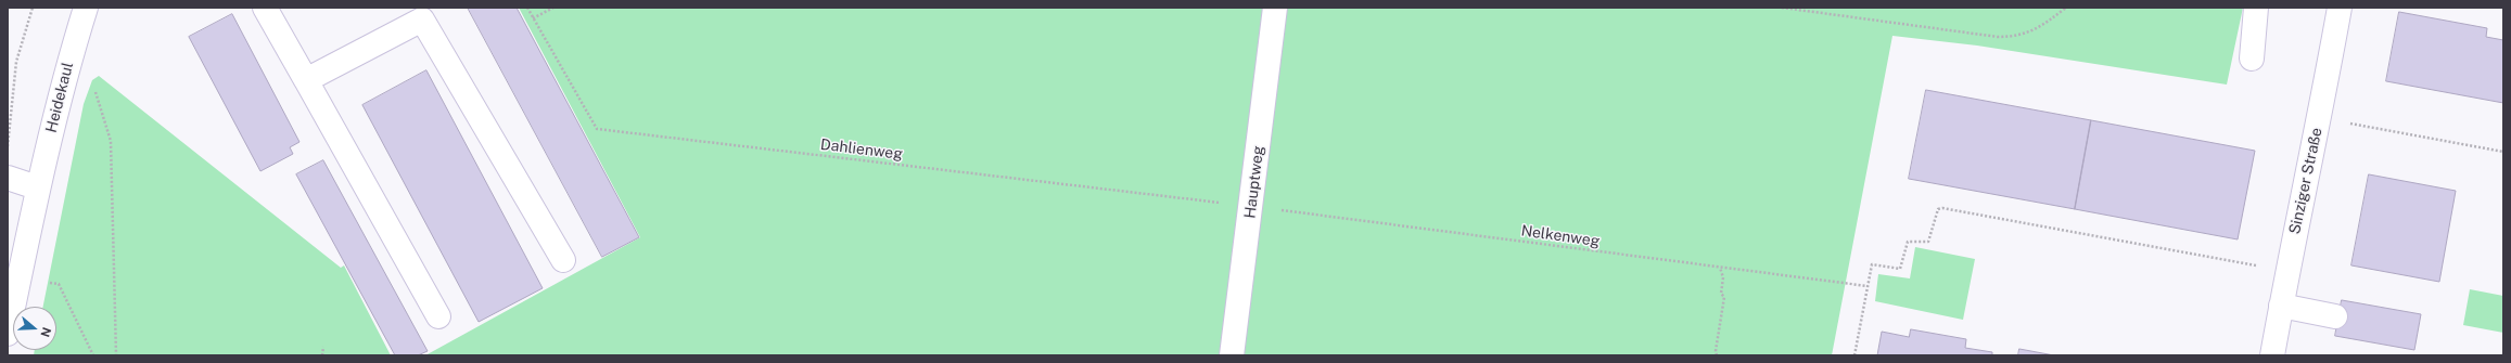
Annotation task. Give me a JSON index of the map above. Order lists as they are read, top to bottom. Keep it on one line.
{"streets":{"street":["Heidekaul","Sinziger Straße","Hauptweg"],"path":["Dahlienweg","Nelkenweg"]},"crossings":[["Dahlienweg","Hauptweg"],["Dahlienweg","Nelkenweg"],["Hauptweg","Nelkenweg"]],"north":"right"}
